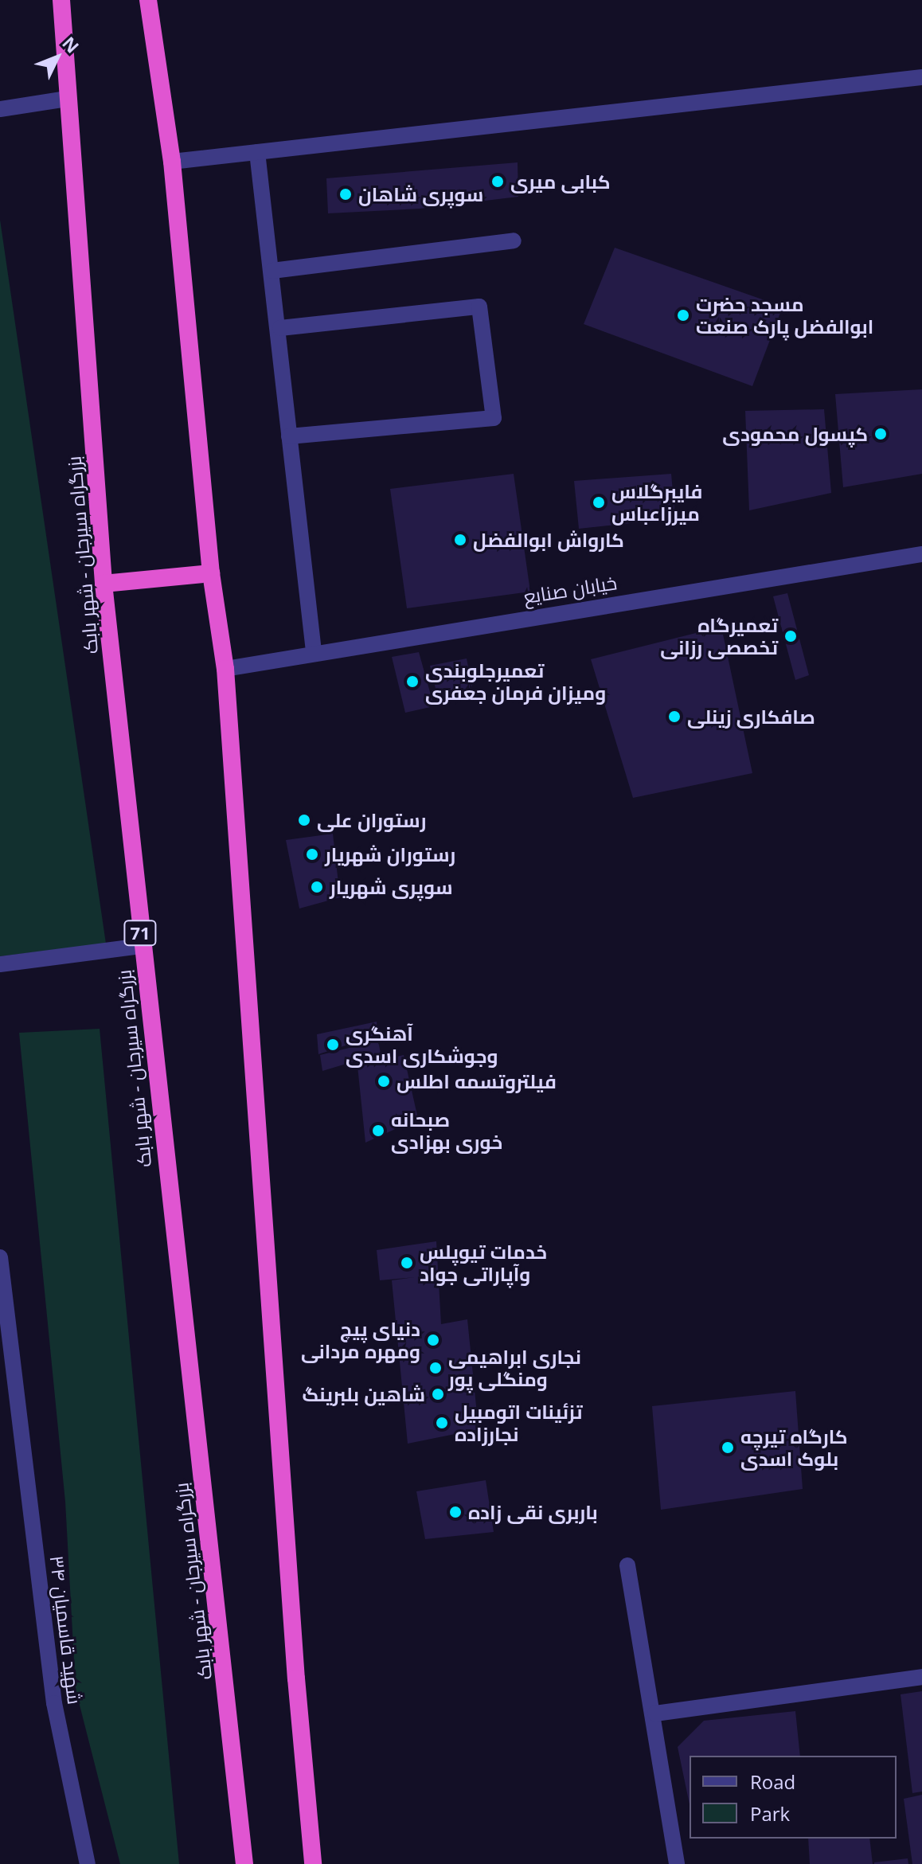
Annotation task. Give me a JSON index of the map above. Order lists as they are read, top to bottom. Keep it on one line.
{"streets":{"highway":["بزرگراه سیرجان - شهر بابک","71"],"street":["خیابان صنایع","شهید قاسمیان ۳۴"]},"places":["کبابی میری","سوپری شاهان","مسجد حضرت ابوالفضل پارک صنعت","کپسول محمودی","فایبرگلاس میرزاعباس","کارواش ابوالفضل","تعمیرگاه تخصصی رزانی","تعمیرجلوبندی ومیزان فرمان جعفری","صافکاری زینلی","رستوران علی","رستوران شهریار","سوپری شهریار","آهنگری وجوشکاری اسدی","فیلتروتسمه اطلس","صبحانه خوری بهزادی","خدمات تیوپلس وآپاراتی جواد","دنیای پیچ ومهره مردانی","نجاری ابراهیمی ومنگلی پور","شاهین بلبرینگ","تزئینات اتومبیل نجارزاده","کارگاه تیرچه بلوک اسدی","باربری نقی زاده"],"legend":["Road","Park"],"north":"top right"}
